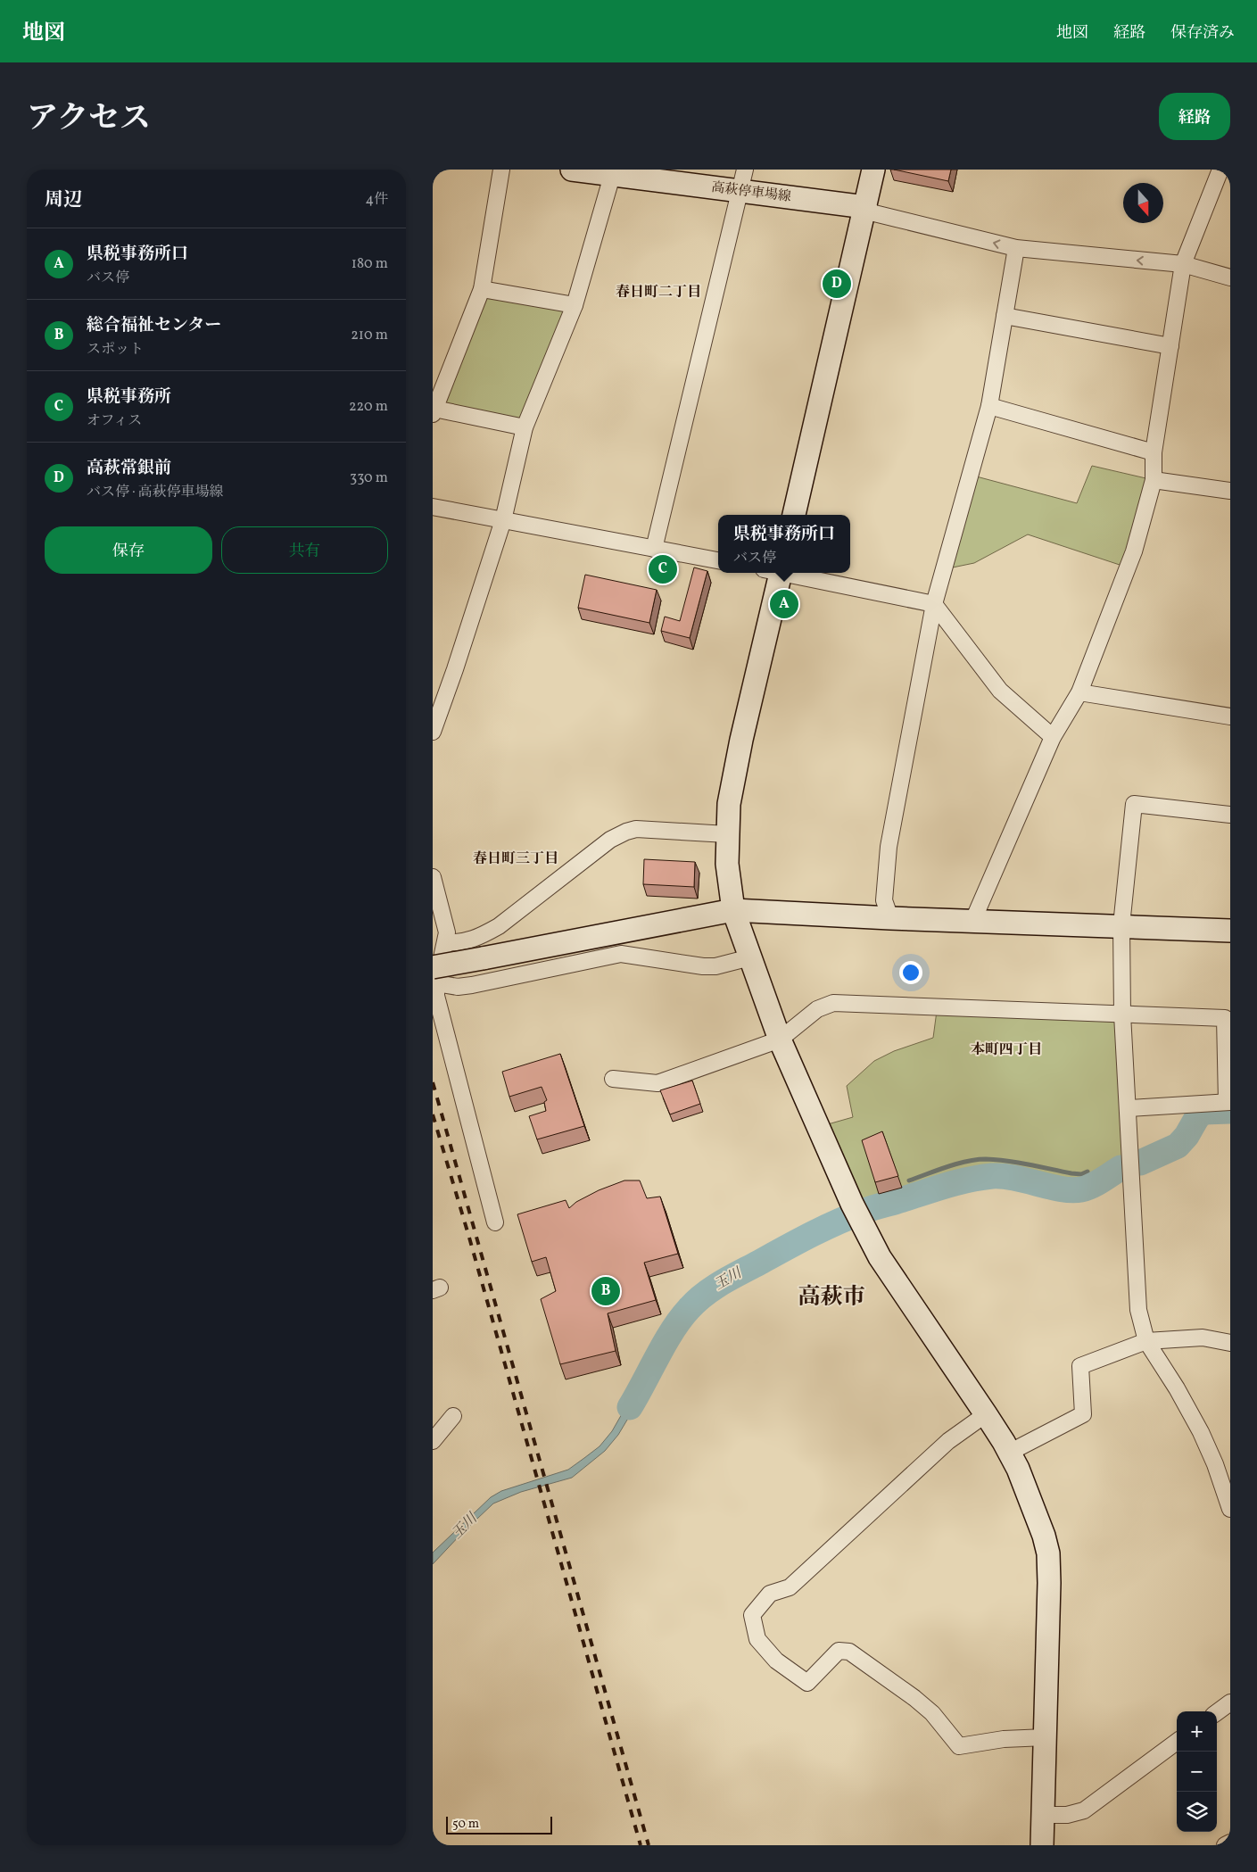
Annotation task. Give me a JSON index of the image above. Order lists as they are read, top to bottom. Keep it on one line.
{"streets":{"street":["高萩停車場線"]},"districts":["春日町二丁目","春日町三丁目","本町四丁目","高萩市"],"water":["玉川"],"scale_bar":"50 m","north":"bottom","page":{"header":"地図","nav":["地図","経路","保存済み"],"title":"アクセス","buttons":["経路",["保存","共有"]],"heading":["周辺","4件"],"list":[{"mark":"A","name":"県税事務所口","note":"バス停","value":"180 m"},{"mark":"B","name":"総合福祉センター","note":"スポット","value":"210 m"},{"mark":"C","name":"県税事務所","note":"オフィス","value":"220 m"},{"mark":"D","name":"高萩常銀前","note":"バス停 · 高萩停車場線","value":"330 m"}],"pins":["D","C","A","B"],"popup":["県税事務所口","バス停"],"map_buttons":["+","−"],"scale":"50 m"}}
